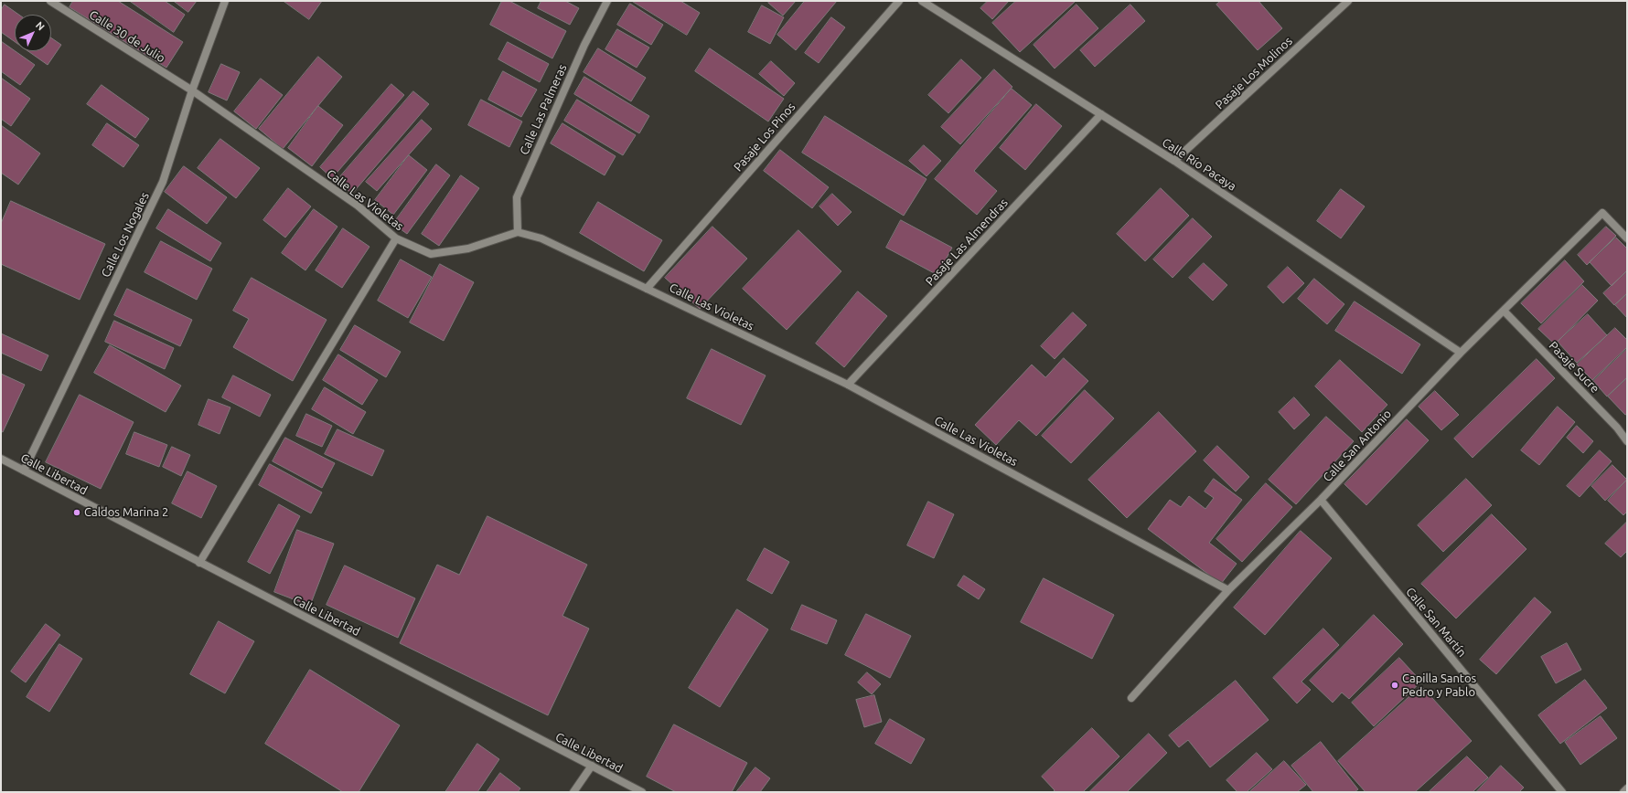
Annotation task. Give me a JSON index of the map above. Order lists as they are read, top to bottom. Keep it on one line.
{"streets":{"street":["Calle 30 de Julio","Pasaje Los Molinos","Calle Las Palmeras","Pasaje Los Pinos","Calle Río Pacaya","Calle Las Violetas","Calle Los Nogales","Pasaje Las Almendras","Pasaje Sucre","Calle San Antonio","Calle Libertad","Calle San Martín"]},"crossings":[["Calle 30 de Julio","Calle Las Violetas"],["Calle 30 de Julio","Calle Los Nogales"],["Pasaje Los Molinos","Calle Río Pacaya"],["Calle Las Palmeras","Calle Las Violetas"],["Pasaje Los Pinos","Calle Las Violetas"],["Calle Río Pacaya","Pasaje Las Almendras"],["Calle Río Pacaya","Calle San Antonio"],["Calle Las Violetas","Calle Los Nogales"],["Calle Las Violetas","Pasaje Las Almendras"],["Calle Las Violetas","Calle San Antonio"],["Calle Los Nogales","Calle Libertad"],["Pasaje Sucre","Calle San Antonio"],["Calle San Antonio","Calle San Martín"]],"places":["Caldos Marina 2","Capilla Santos Pedro y Pablo"],"north":"top right"}
